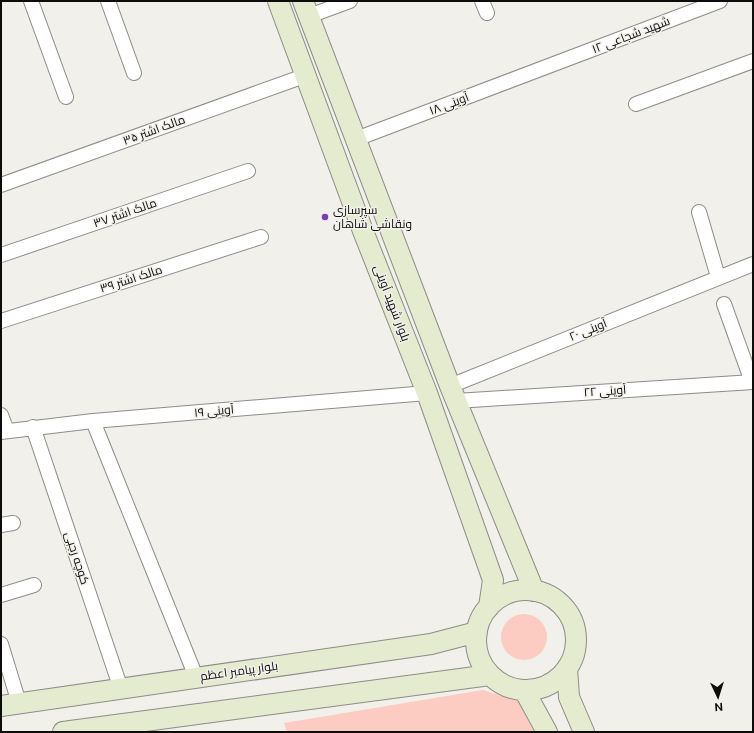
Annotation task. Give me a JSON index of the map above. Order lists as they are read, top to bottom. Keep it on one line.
{"streets":{"main road":["بلوار شهید آوینی","بلوار پیامبر اعظم"],"street":["شهید شجاعی ۱۲","۱۸ آوینی","مالک اشتر ۳۵","مالک اشتر ۳۷","مالک اشتر ۳۹","آوینی ۲۰","آوینی ۲۲","آوینی ۱۹","کوچه رجبی"]},"crossings":[["شهید شجاعی ۱۲","۱۸ آوینی"],["۱۸ آوینی","بلوار شهید آوینی"],["مالک اشتر ۳۵","بلوار شهید آوینی"],["بلوار شهید آوینی","آوینی ۲۰"],["بلوار شهید آوینی","آوینی ۲۲"],["بلوار شهید آوینی","آوینی ۱۹"],["بلوار شهید آوینی","بلوار پیامبر اعظم"],["آوینی ۲۰","آوینی ۲۲"],["آوینی ۱۹","کوچه رجبی"],["کوچه رجبی","بلوار پیامبر اعظم"]],"places":["سپرسازی و‌نقاشی شاهان"],"north":"bottom"}
